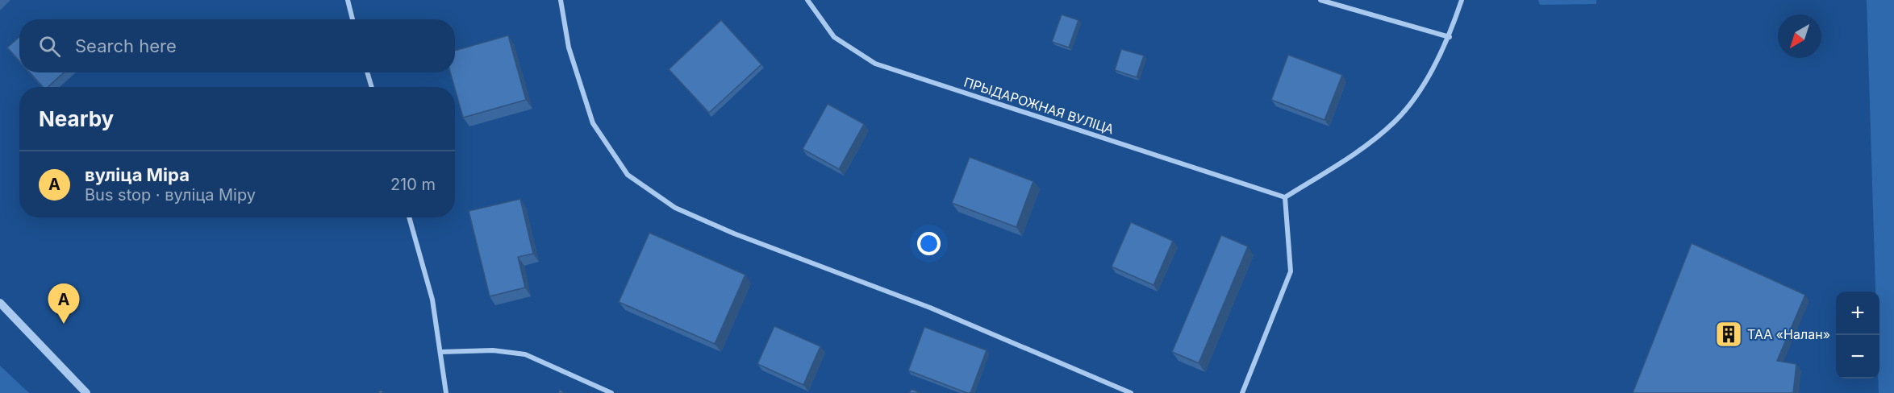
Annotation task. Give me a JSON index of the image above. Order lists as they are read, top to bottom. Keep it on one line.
{"streets":{"street":["ПРЫДАРОЖНАЯ ВУЛІЦА"]},"places":{"building":["ТАА «Налан»"]},"north":"bottom left","page":{"search":"Search here","heading":"Nearby","list":[{"mark":"A","name":"вуліца Міра","note":"Bus stop · вуліца Міру","value":"210 m"}],"pins":"A","map_buttons":["+","−"]}}
